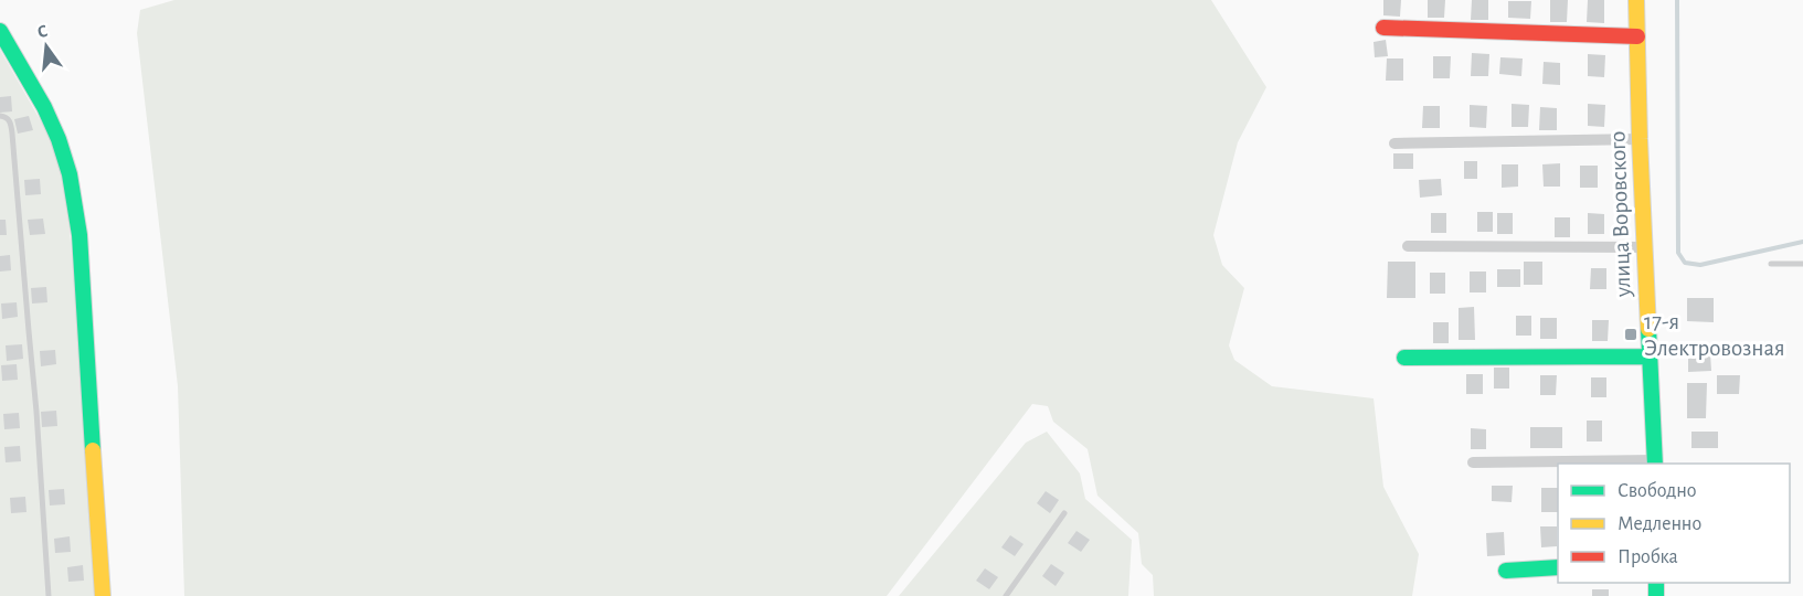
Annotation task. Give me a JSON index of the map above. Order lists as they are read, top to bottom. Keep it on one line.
{"streets":{"street":["улица Воровского"]},"places":{"transit":["17-я Электровозная"]},"legend":["Свободно","Медленно","Пробка"],"north":"top"}
